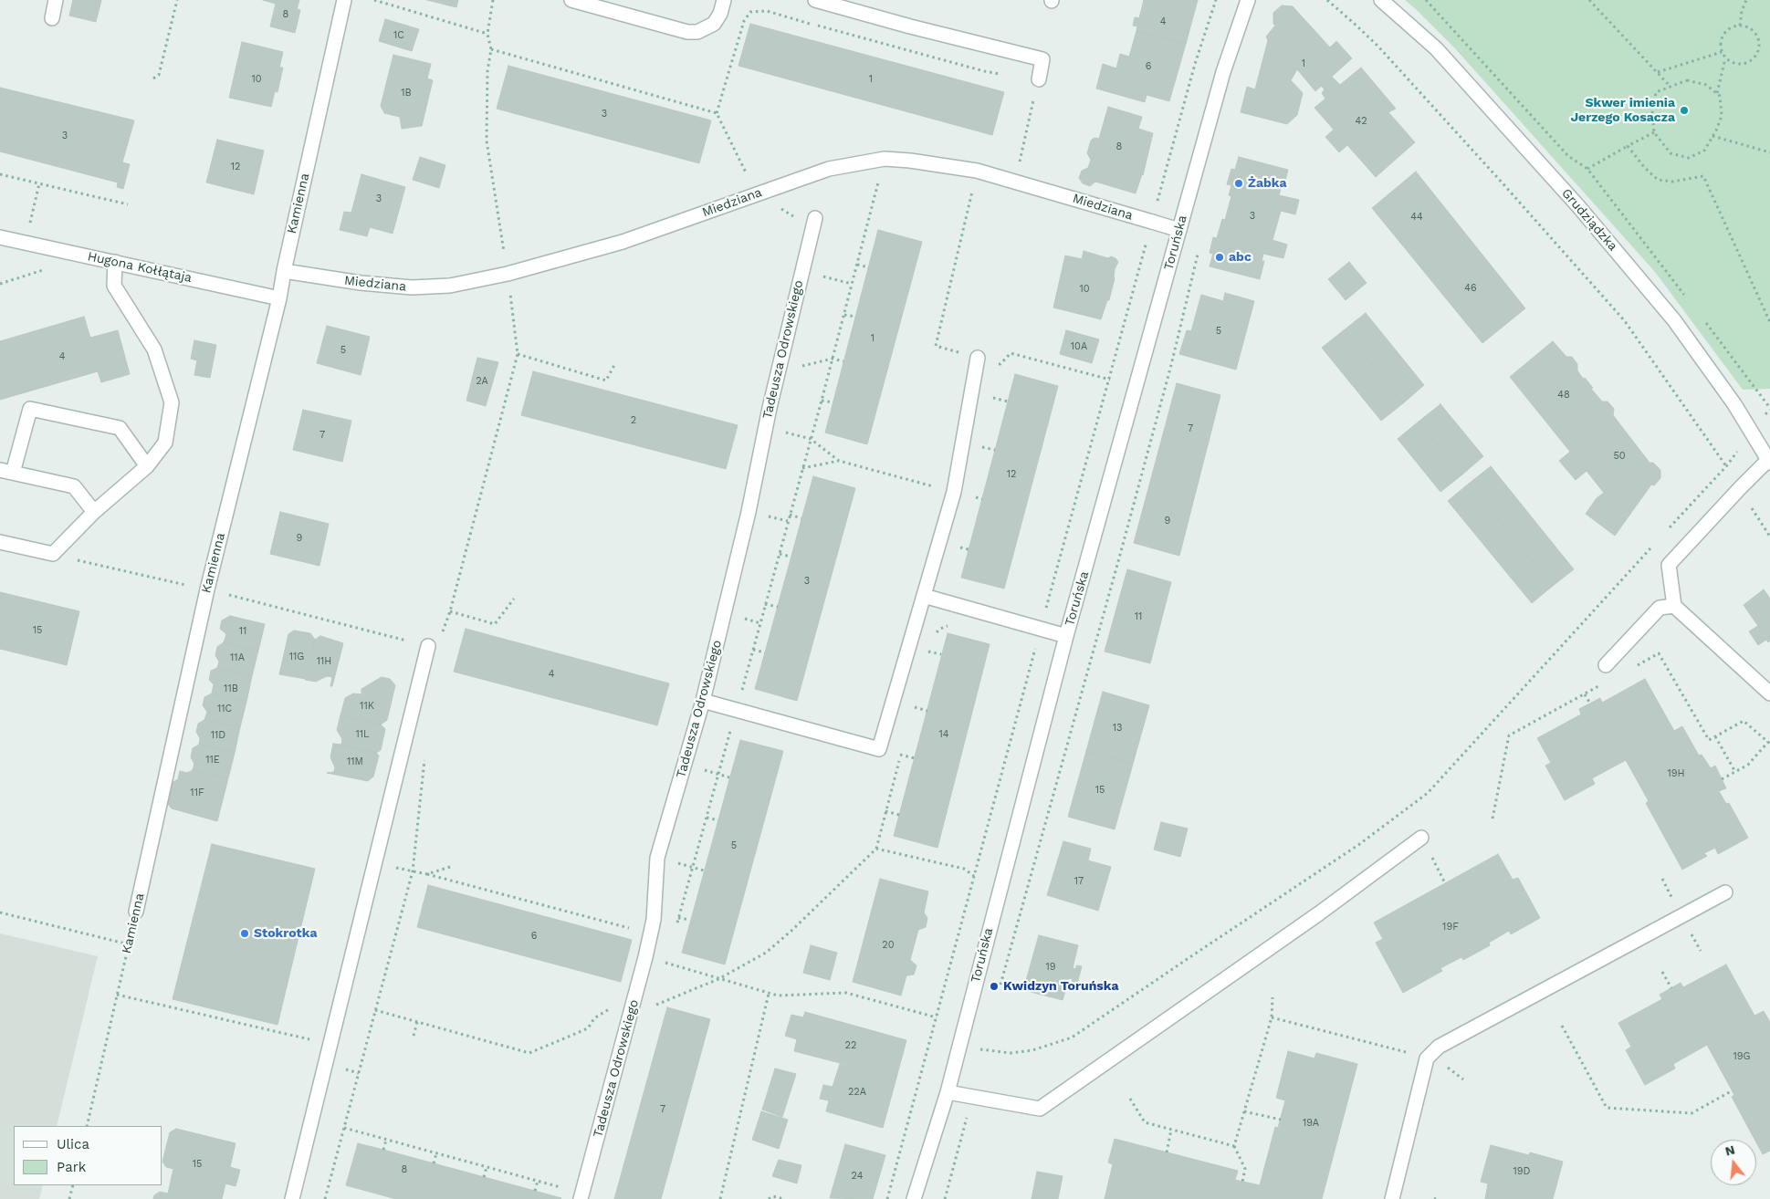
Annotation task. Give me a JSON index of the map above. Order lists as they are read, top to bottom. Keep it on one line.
{"streets":{"street":["Miedziana","Kamienna","Grudziądzka","Toruńska","Hugona Kołłątaja","Tadeusza Odrowskiego"]},"crossings":[["Miedziana","Kamienna"],["Miedziana","Toruńska"],["Kamienna","Hugona Kołłątaja"]],"places":["Skwer imienia Jerzego Kosacza","Żabka","abc","Stokrotka","Kwidzyn Toruńska"],"house_numbers":["8","4","1C","1","6","10","1","1B","3","42","3","8","12","3","3","44","46","10","5","1","10A","5","4","2A","48","2","7","7","50","12","9","9","3","11","15","11","11G","11A","11H","4","11B","11K","11C","13","11L","14","11D","11E","11M","19H","15","11F","5","17","19F","6","20","19","22","19G","22A","7","19A","15","8","19D","24"],"legend":["Ulica","Park"],"north":"top"}
